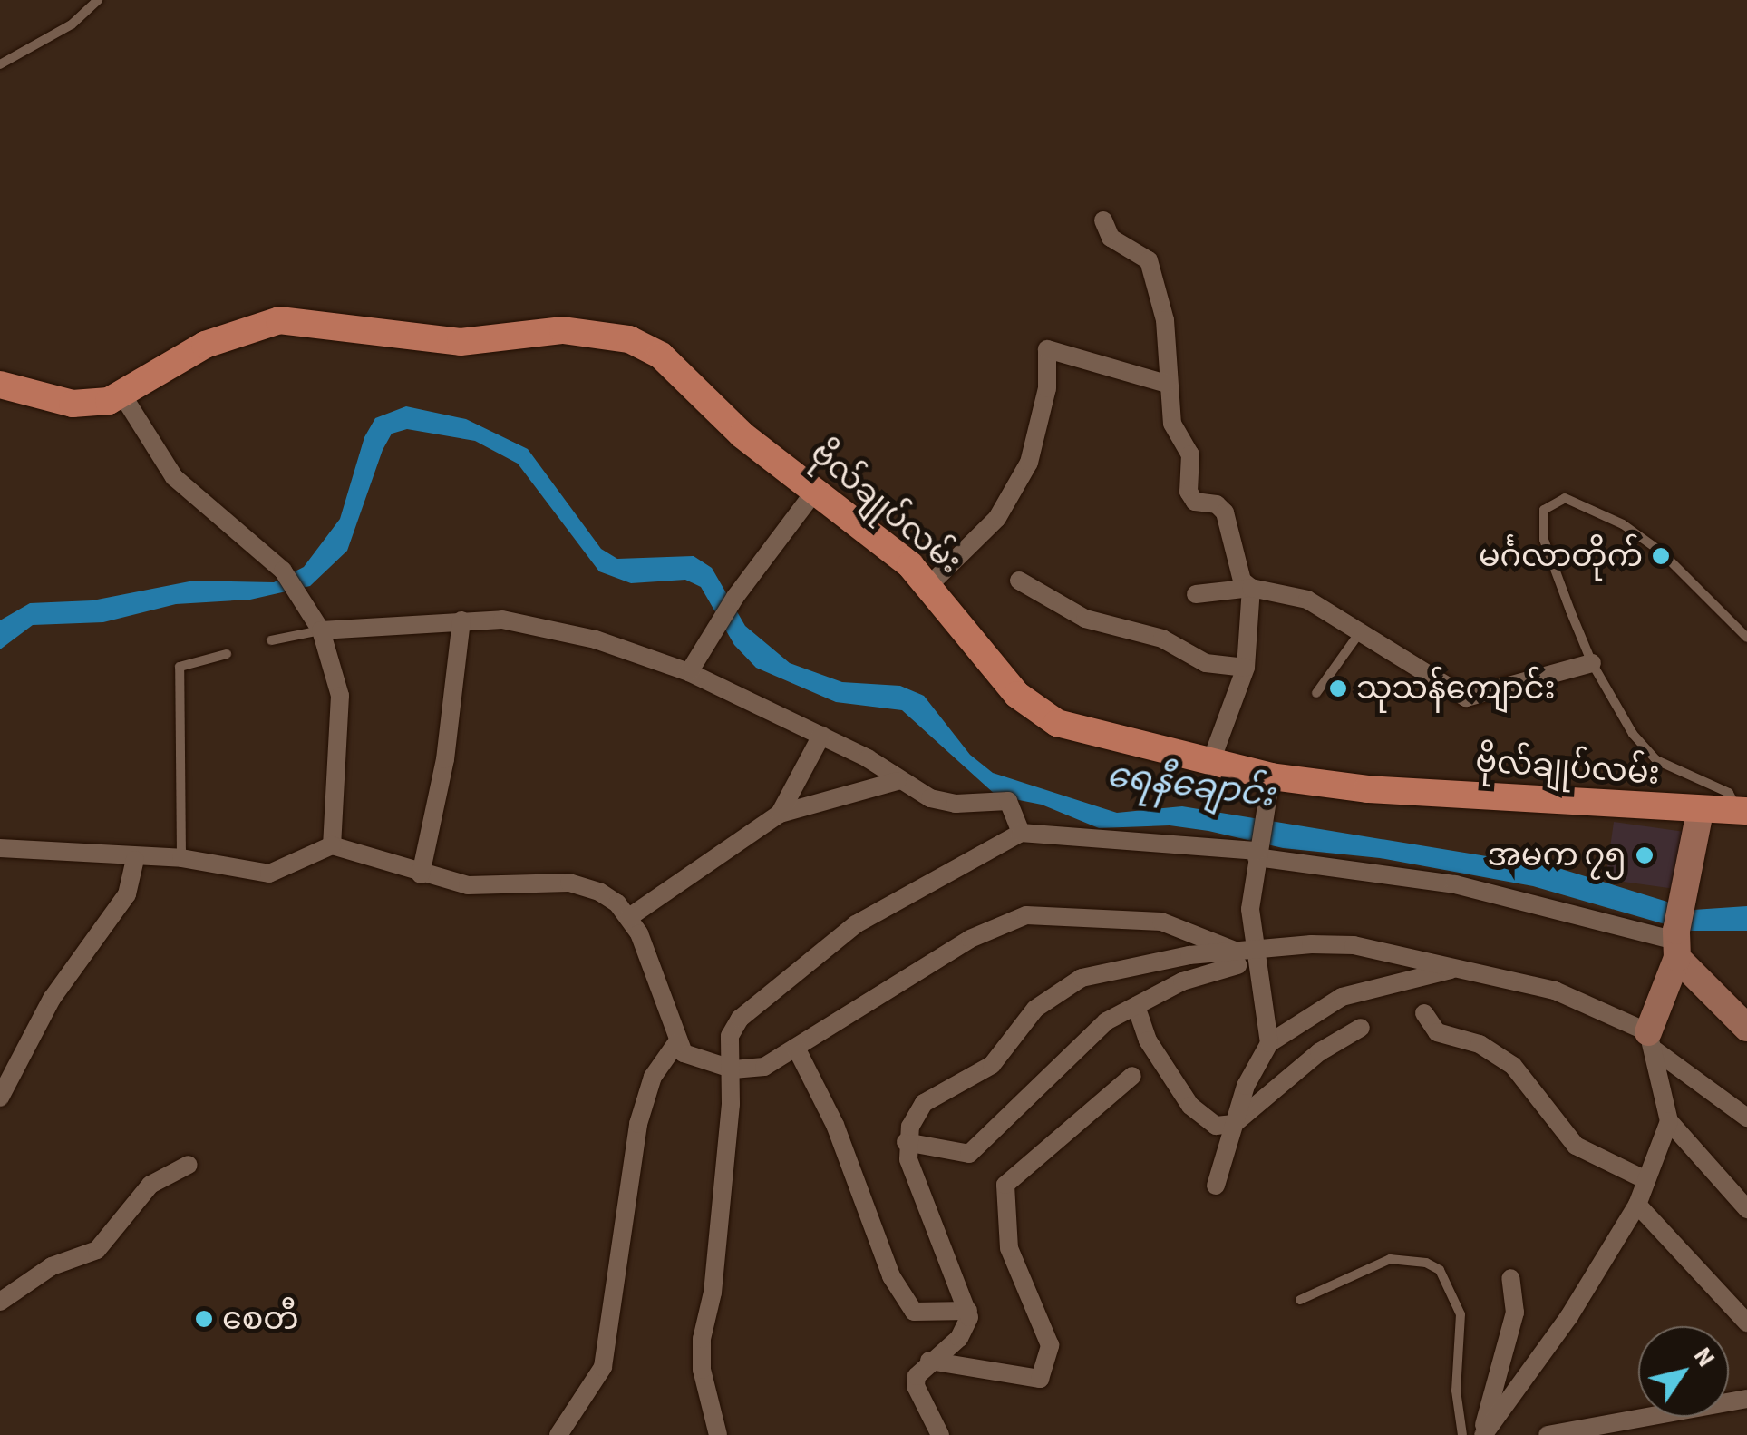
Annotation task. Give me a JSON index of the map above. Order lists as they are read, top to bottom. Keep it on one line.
{"streets":{"main road":["ဗိုလ်‌ချုပ်‌လမ်း"]},"water":["ရေနီချောင်း"],"places":["မင်္ဂလာတိုက်","သုသန်ကျောင်း","အမက ၇၅","စေတီ"],"north":"top right"}
